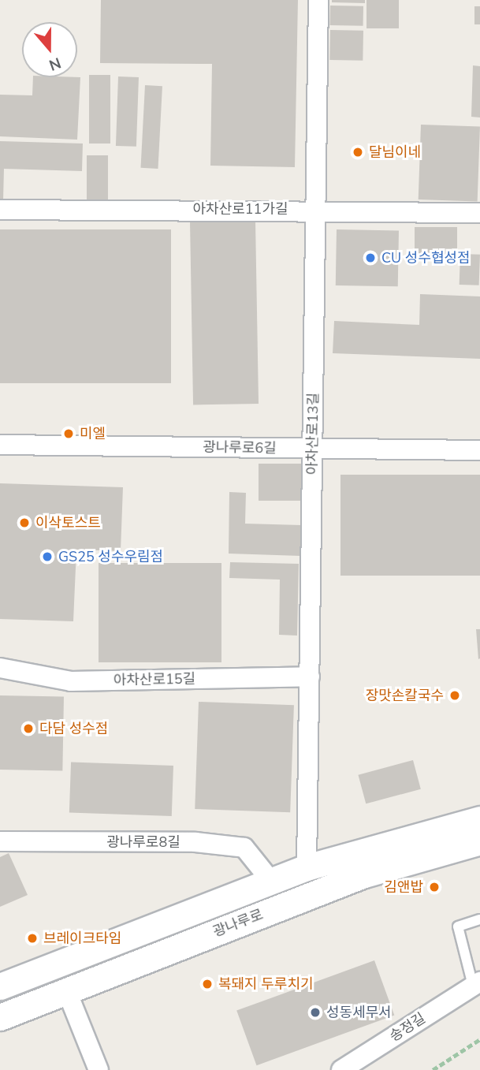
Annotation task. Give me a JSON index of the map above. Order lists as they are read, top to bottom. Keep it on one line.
{"streets":{"main road":["광나루로"],"street":["아차산로11가길","아차산로13길","광나루로6길","아차산로15길","광나루로8길","송정길"]},"crossings":[["아차산로11가길","아차산로13길"],["아차산로13길","광나루로6길"],["아차산로13길","아차산로15길"],["아차산로13길","광나루로"],["광나루로8길","광나루로"]],"places":["달님이네","CU 성수협성점","미엘","이삭토스트","GS25 성수우림점","장맛손칼국수","다담 성수점","김앤밥","브레이크타임","복돼지 두루치기","성동세무서"],"north":"bottom"}
